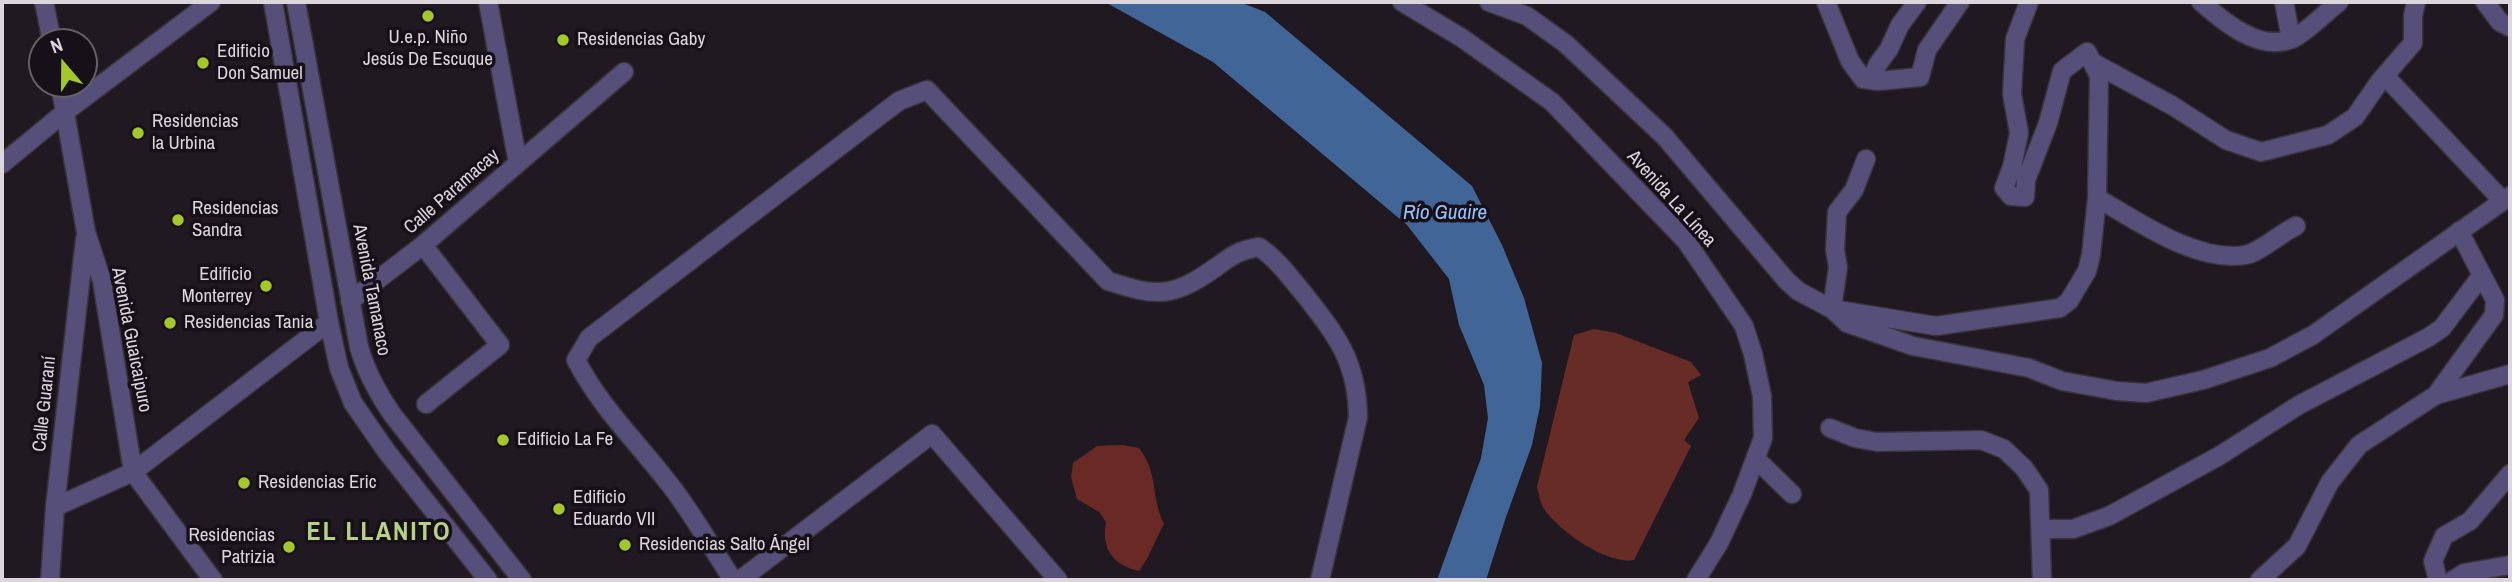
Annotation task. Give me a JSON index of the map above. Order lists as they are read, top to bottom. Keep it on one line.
{"streets":{"street":["Calle Paramacay","Avenida La Línea","Avenida Tamanaco","Avenida Guaicaipuro","Calle Guaraní"]},"crossings":[["Calle Paramacay","Avenida Tamanaco"],["Avenida Guaicaipuro","Calle Guaraní"]],"districts":["EL LLANITO"],"water":["Río Guaire"],"places":["U.e.p. Niño Jesús De Escuque","Residencias Gaby","Edificio Don Samuel","Residencias la Urbina","Residencias Sandra","Edificio Monterrey","Residencias Tania","Edificio La Fe","Residencias Eric","Edificio Eduardo VII","Residencias Salto Ángel","Residencias Patrizia"],"north":"top"}
